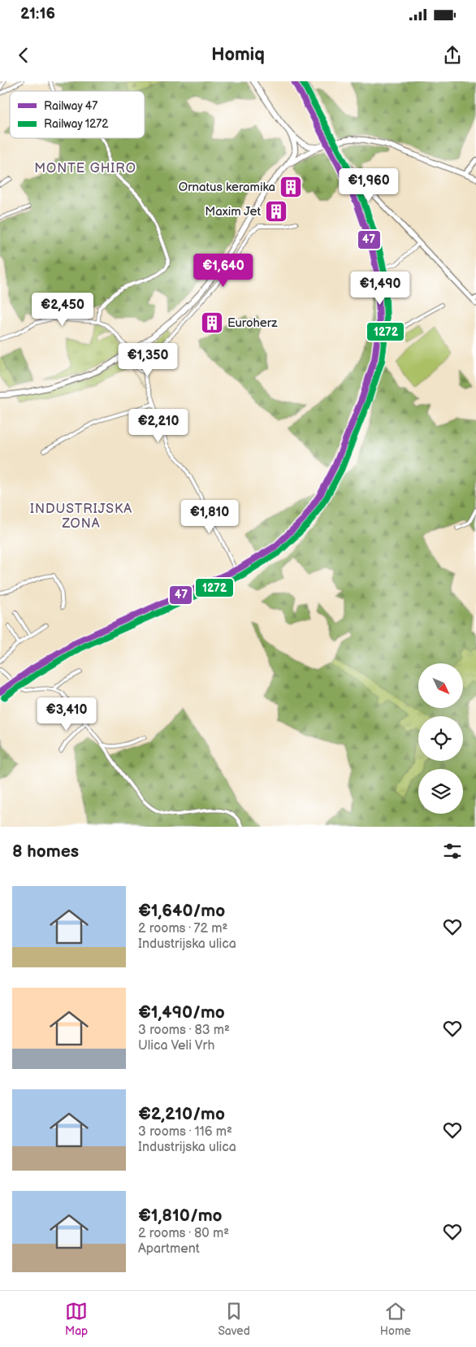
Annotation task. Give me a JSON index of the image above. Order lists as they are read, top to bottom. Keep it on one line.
{"districts":["MONTE GHIRO","INDUSTRIJSKA ZONA"],"places":{"building":["Ornatus keramika","Maxim Jet","Euroherz"]},"lines":["rail line 47","rail line 1272"],"legend":["Railway 47","Railway 1272"],"north":"bottom right","page":{"status":"21:16","header":"Homiq","price":["€1,960","€1,640","€1,490","€2,450","€1,350","€2,210","€1,810","€3,410"],"heading":"8 homes","list":[{"name":"€1,640/mo","note":"2 rooms · 72 m² · Industrijska ulica"},{"name":"€1,490/mo","note":"3 rooms · 83 m² · Ulica Veli Vrh"},{"name":"€2,210/mo","note":"3 rooms · 116 m² · Industrijska ulica"},{"name":"€1,810/mo","note":"2 rooms · 80 m² · Apartment"}],"tabs":["Map","Saved","Home"]}}
